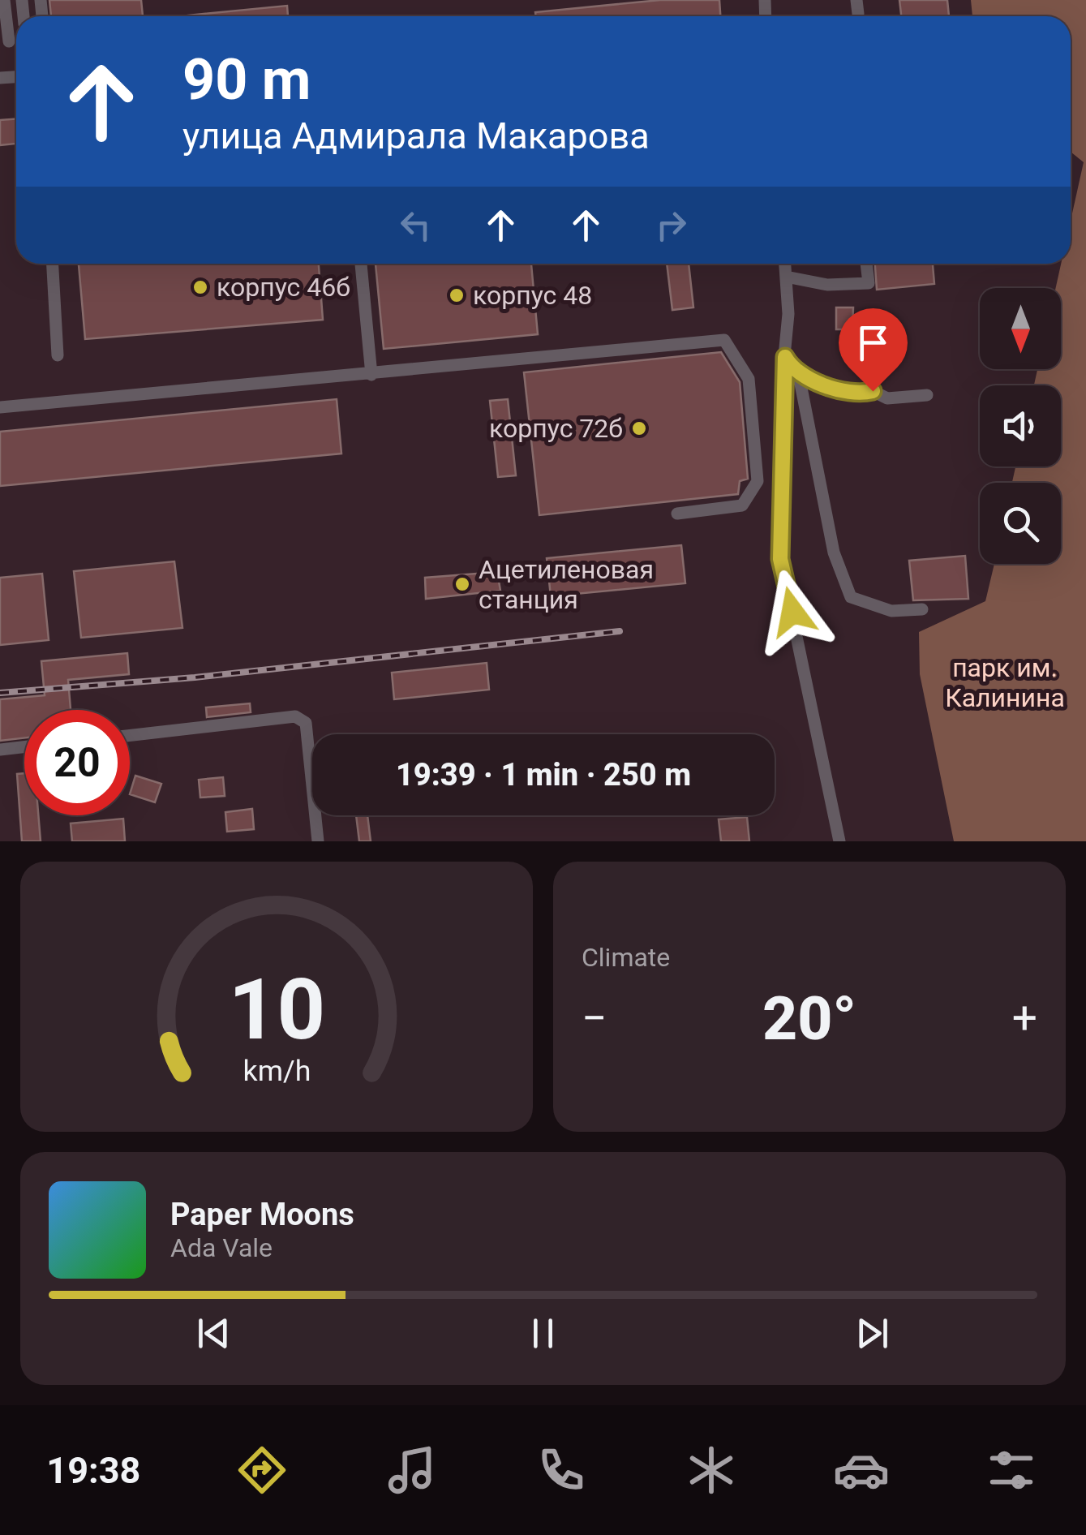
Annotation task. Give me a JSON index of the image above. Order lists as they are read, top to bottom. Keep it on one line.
{"parks":["парк им. Калинина"],"places":["корпус 46б","корпус 48","корпус 72б","Ацетиленовая станция"],"north":"bottom","page":{"turn":["90 m","улица Адмирала Макарова"],"limit":"20","trip":"19:39 · 1 min · 250 m","tile":"Climate","heat":["−","20°","+"],"song":["Paper Moons","Ada Vale"],"tabs":"19:38","gauge":["10","km/h"]}}
